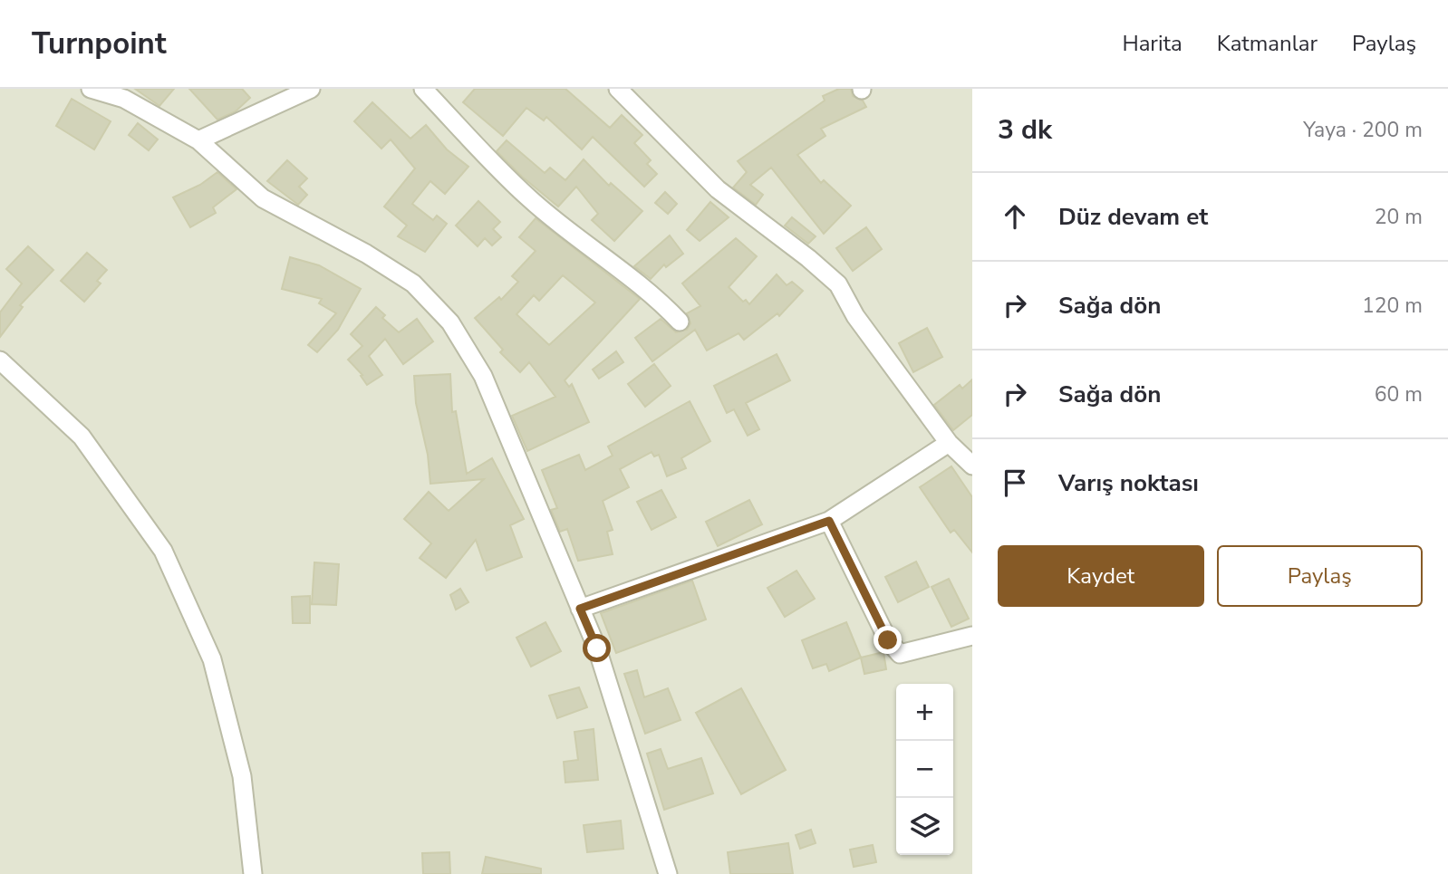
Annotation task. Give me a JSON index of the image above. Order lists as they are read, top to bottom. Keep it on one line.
{"page":{"header":"Turnpoint","nav":["Harita","Katmanlar","Paylaş"],"heading":["3 dk","Yaya · 200 m"],"list":[["Düz devam et","20 m"],["Sağa dön","120 m"],["Sağa dön","60 m"],"Varış noktası"],"buttons":["Kaydet","Paylaş"],"map_buttons":["+","−"]}}
